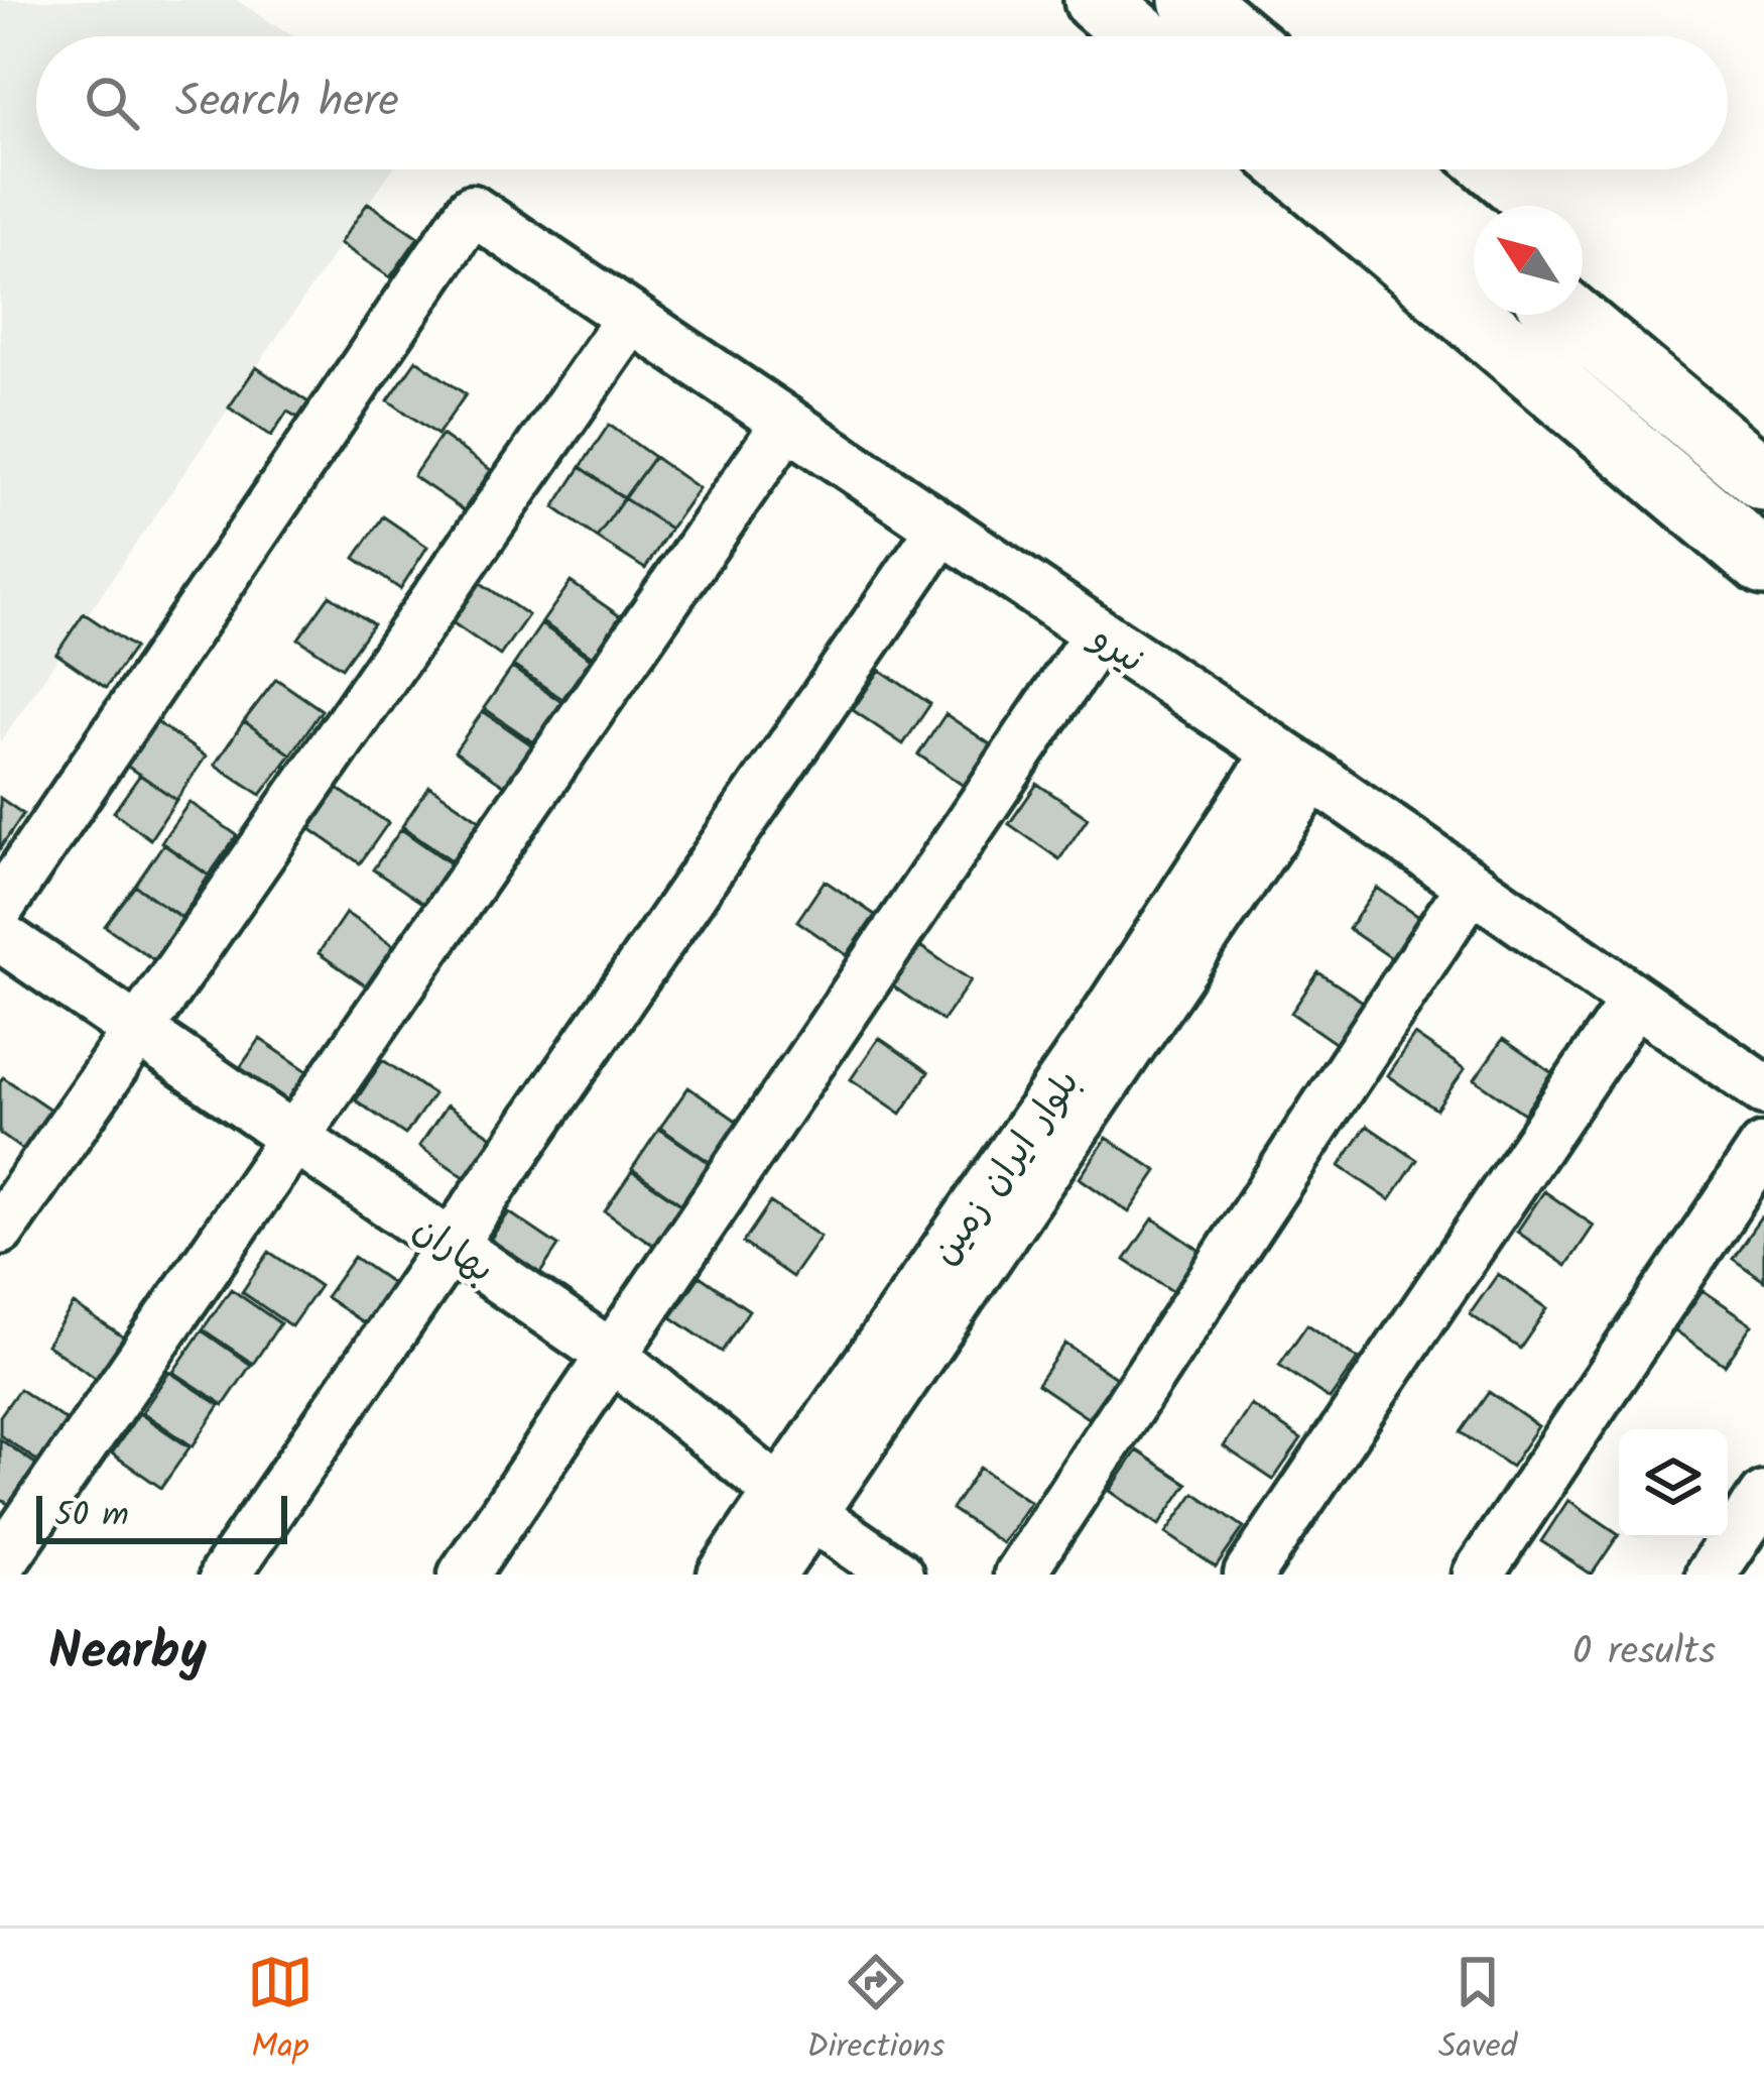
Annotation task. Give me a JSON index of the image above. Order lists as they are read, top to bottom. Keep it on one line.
{"streets":{"street":["نیرو","بلوار ایران زمین","بهاران"]},"crossings":[["نیرو","بلوار ایران زمین"],["بلوار ایران زمین","بهاران"]],"scale_bar":"50 m","north":"top left","page":{"search":"Search here","scale":"50 m","heading":["Nearby","0 results"],"nav":["Map","Directions","Saved"]}}
